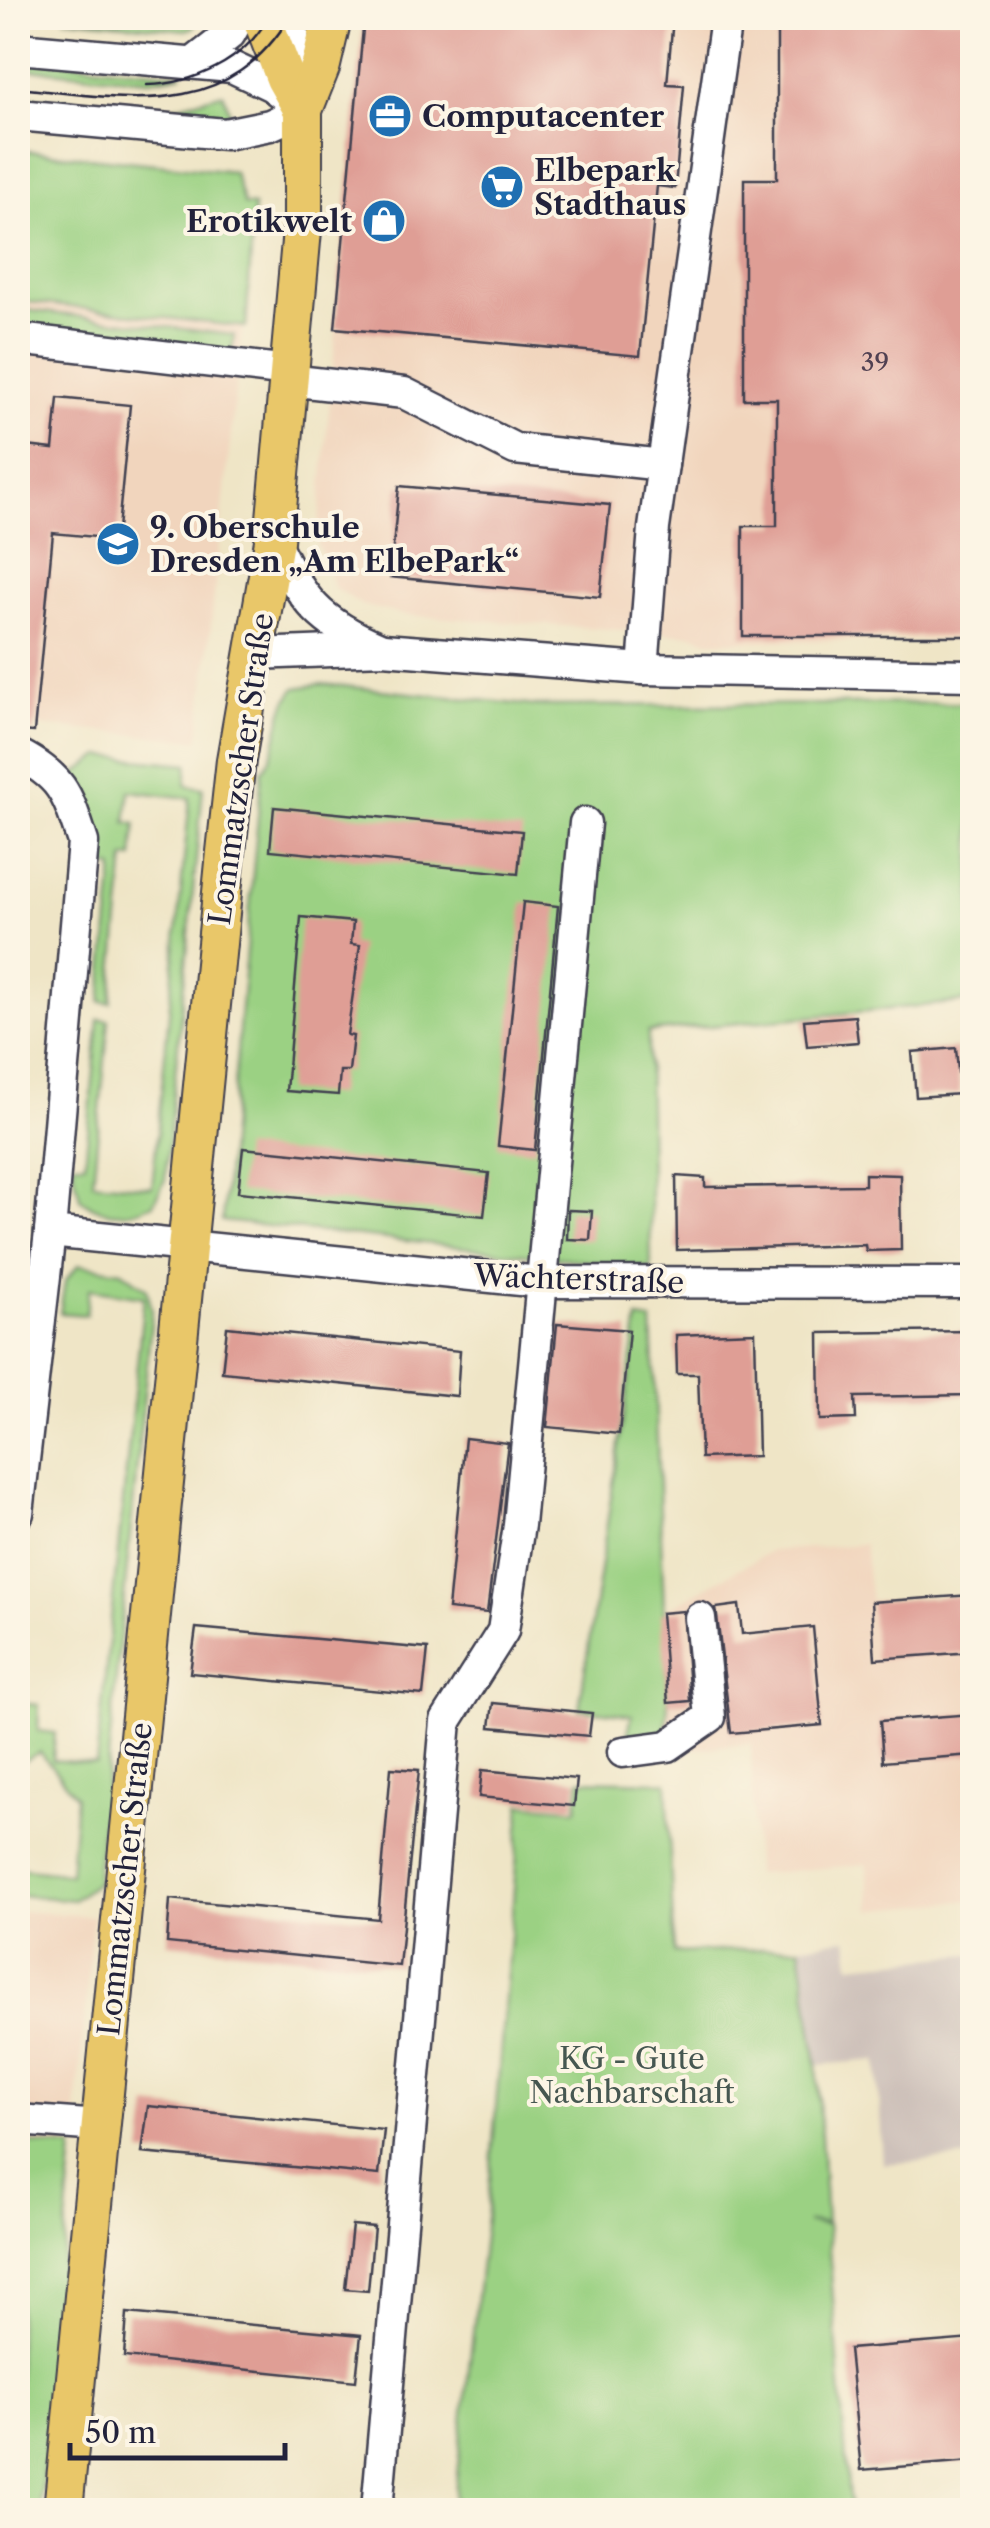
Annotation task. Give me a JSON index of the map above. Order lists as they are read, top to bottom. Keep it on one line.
{"streets":{"main road":["Lommatzscher Straße"],"street":["Wächterstraße"]},"crossings":[["Lommatzscher Straße","Wächterstraße"]],"parks":["KG - Gute Nachbarschaft"],"places":{"office":["Computacenter"],"supermarket":["Elbepark Stadthaus"],"shop":["Erotikwelt"],"school or university":["9. Oberschule Dresden „Am ElbePark“"]},"house_numbers":["39"],"scale_bar":"50 m"}
